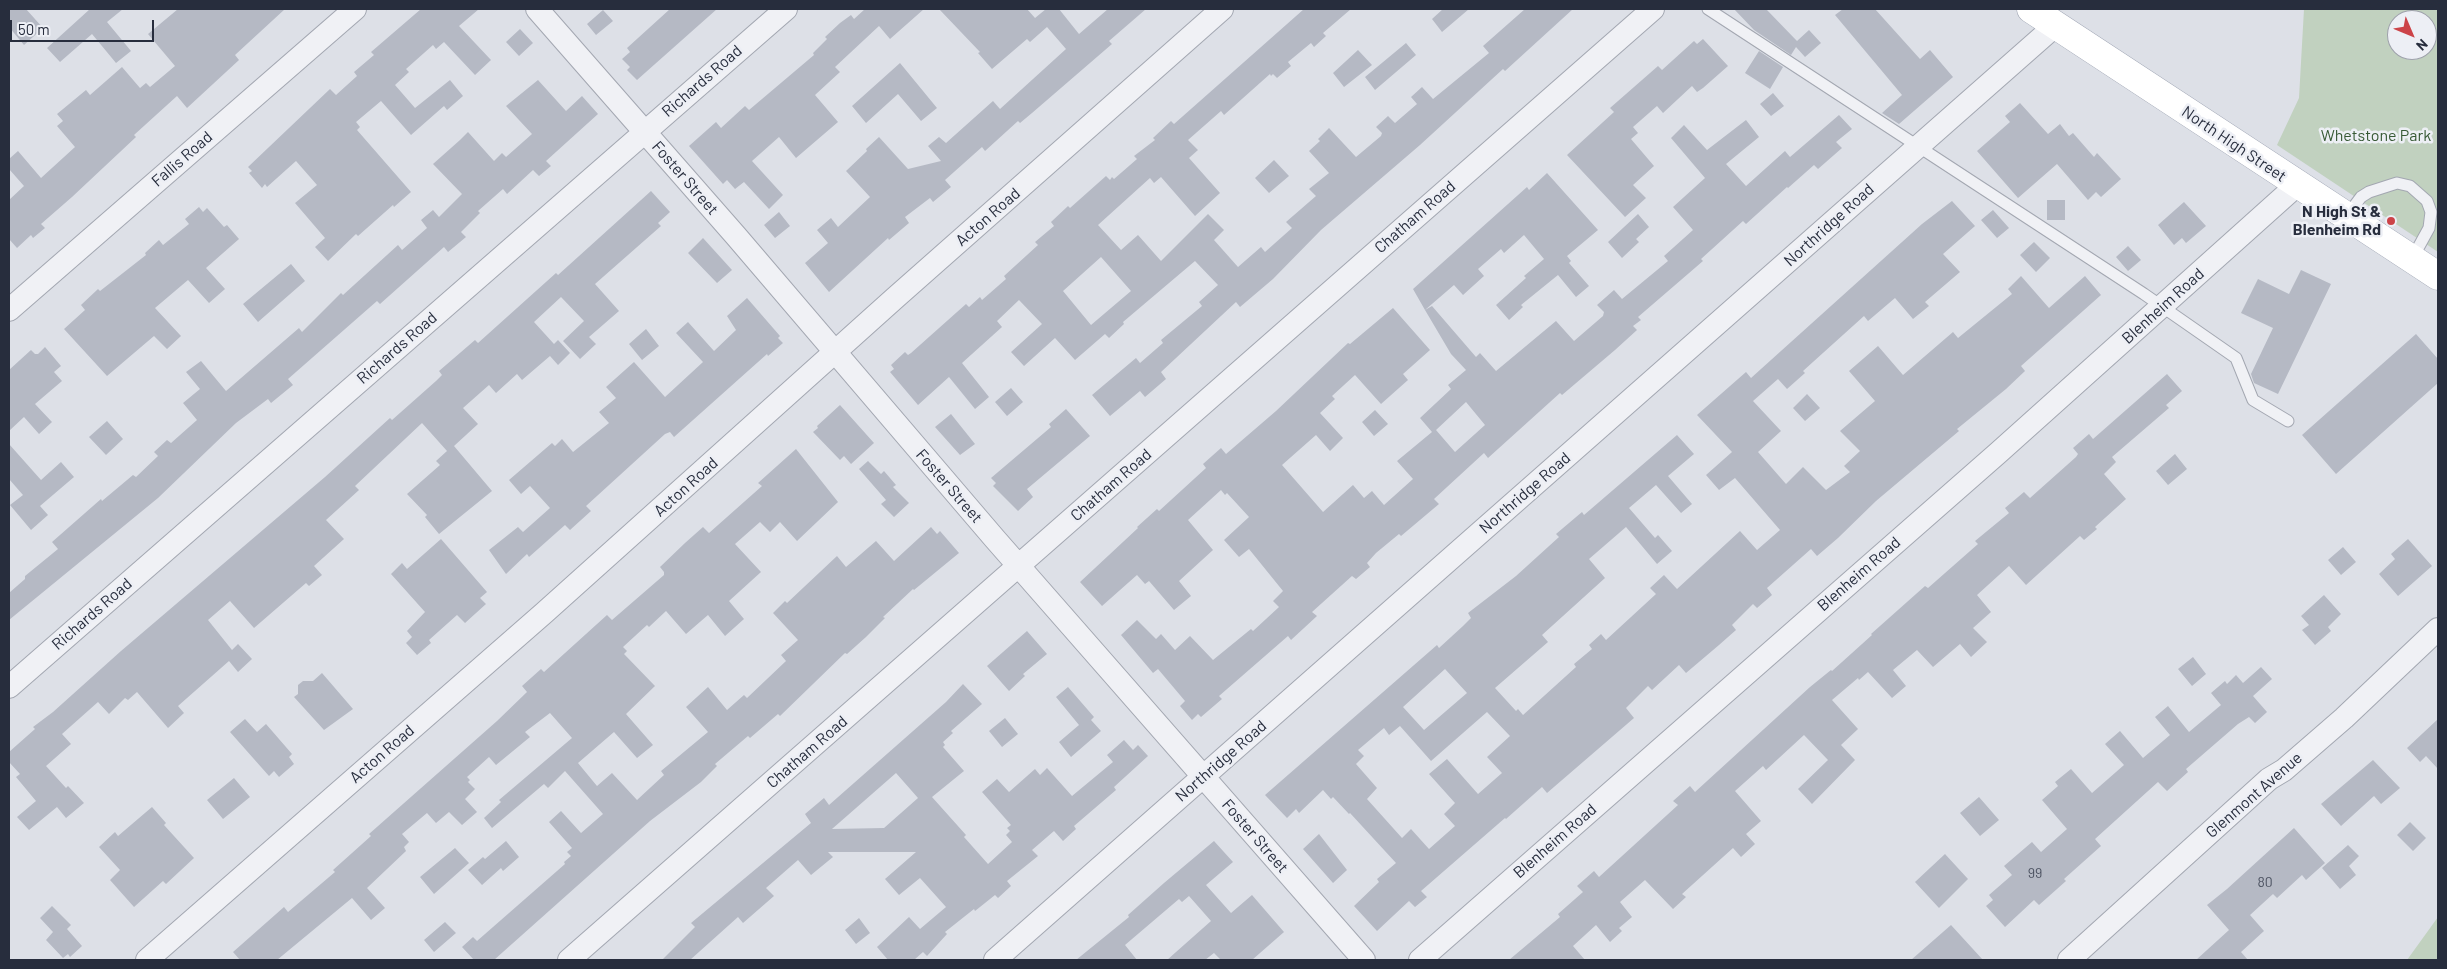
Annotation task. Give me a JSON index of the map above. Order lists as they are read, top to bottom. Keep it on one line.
{"streets":{"main road":["North High Street"],"street":["Richards Road","Fallis Road","Foster Street","Acton Road","Chatham Road","Northridge Road","Blenheim Road","Glenmont Avenue"]},"crossings":[["Richards Road","Foster Street"],["North High Street","Northridge Road"],["North High Street","Blenheim Road"],["Foster Street","Acton Road"],["Foster Street","Chatham Road"],["Foster Street","Northridge Road"]],"parks":["Whetstone Park"],"places":["N High St & Blenheim Rd"],"house_numbers":["99","80"],"scale_bar":"50 m","north":"bottom right"}
